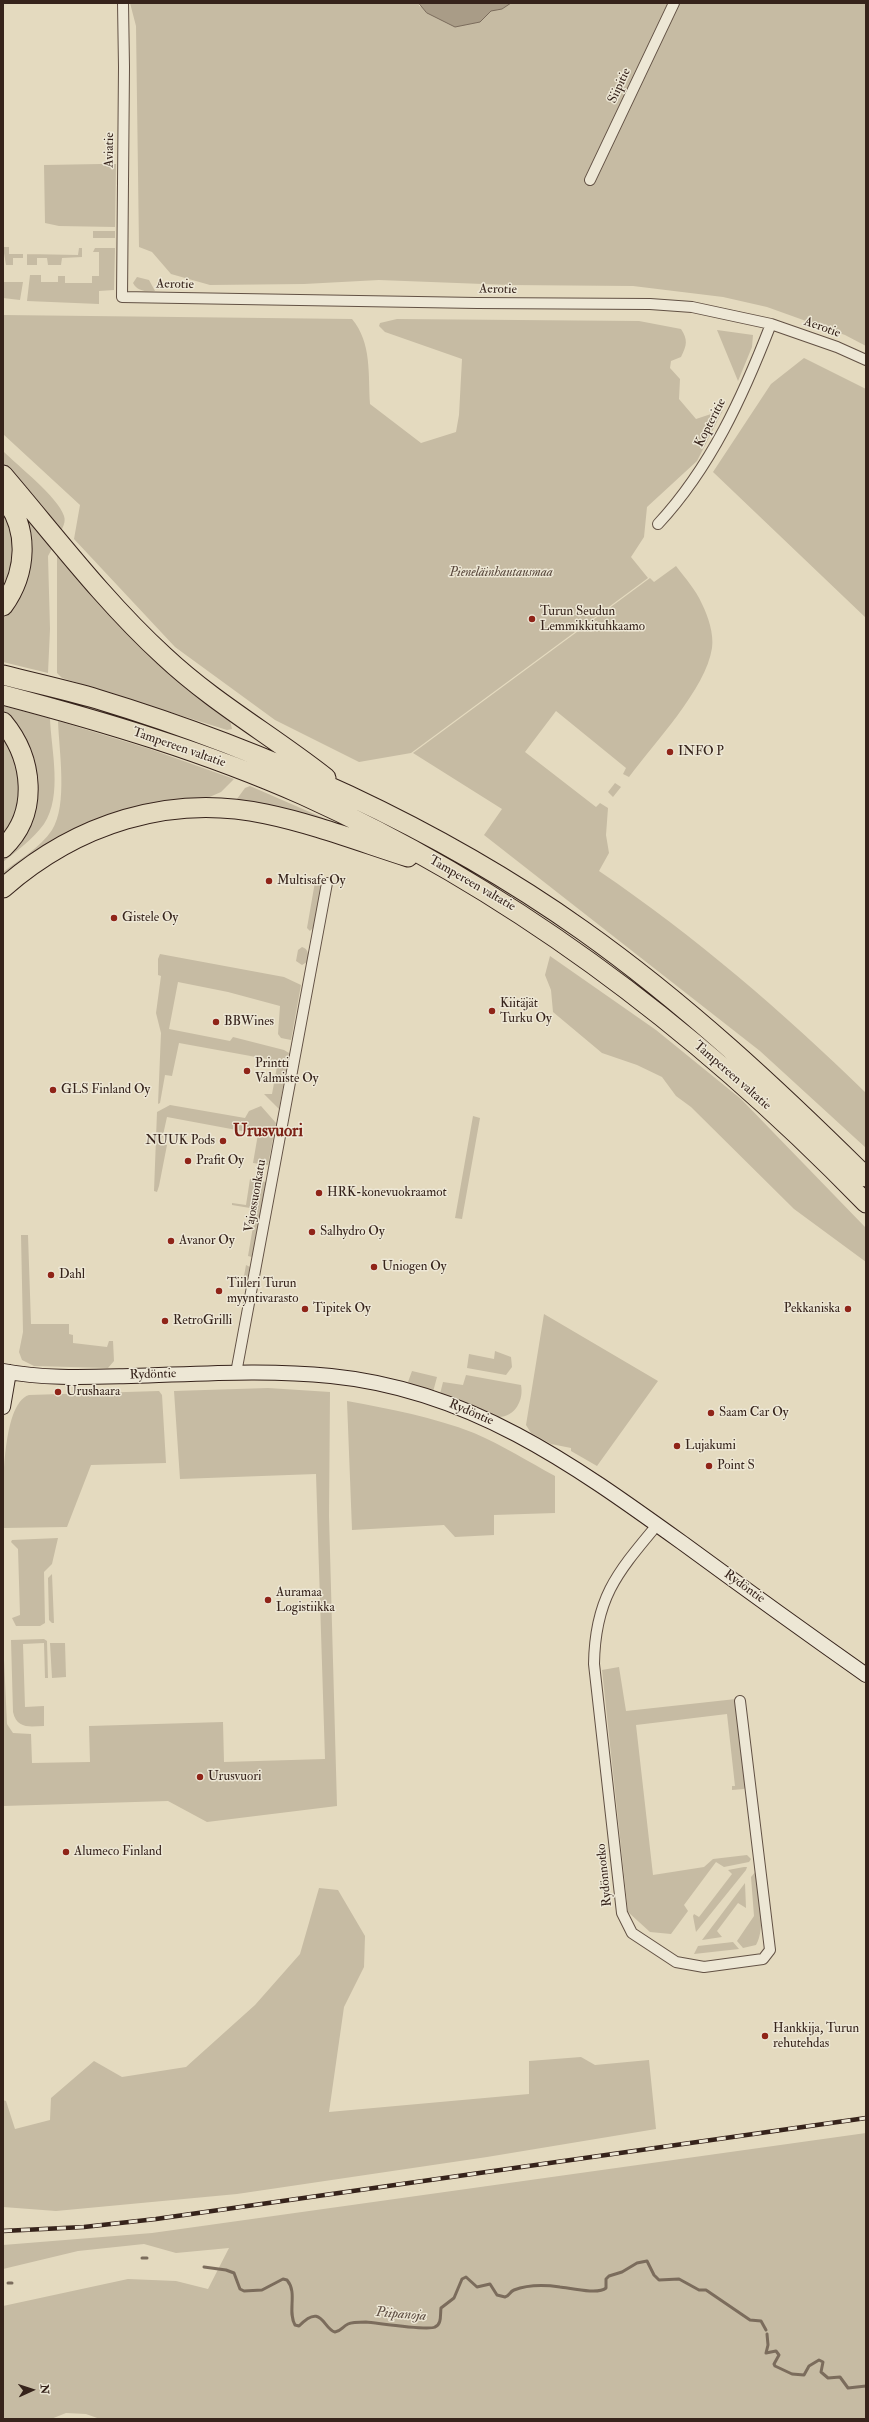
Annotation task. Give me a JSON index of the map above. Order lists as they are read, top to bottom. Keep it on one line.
{"streets":{"highway":["Tampereen valtatie"],"street":["Siipitie","Aviatie","Aerotie","Kopteritie","Vajossuonkatu","Rydöntie","Rydönnotko"]},"crossings":[["Aviatie","Aerotie"],["Aerotie","Kopteritie"],["Vajossuonkatu","Rydöntie"],["Rydöntie","Rydönnotko"]],"districts":["Urusvuori"],"water":["Piipanoja"],"parks":["Pieneläinhautausmaa"],"places":["Turun Seudun Lemmikkituhkaamo","INFO P","Multisafe Oy","Gistele Oy","Kiitäjät Turku Oy","BBWines","Printti Valmiste Oy","GLS Finland Oy","NUUK Pods","Prafit Oy","HRK-konevuokraamot","Salhydro Oy","Avanor Oy","Uniogen Oy","Dahl","Tiileri Turun myyntivarasto","Tipitek Oy","Pekkaniska","RetroGrilli","Urushaara","Saam Car Oy","Lujakumi","Point S","Auramaa Logistiikka","Urusvuori","Alumeco Finland","Hankkija, Turun rehutehdas"],"north":"right"}
